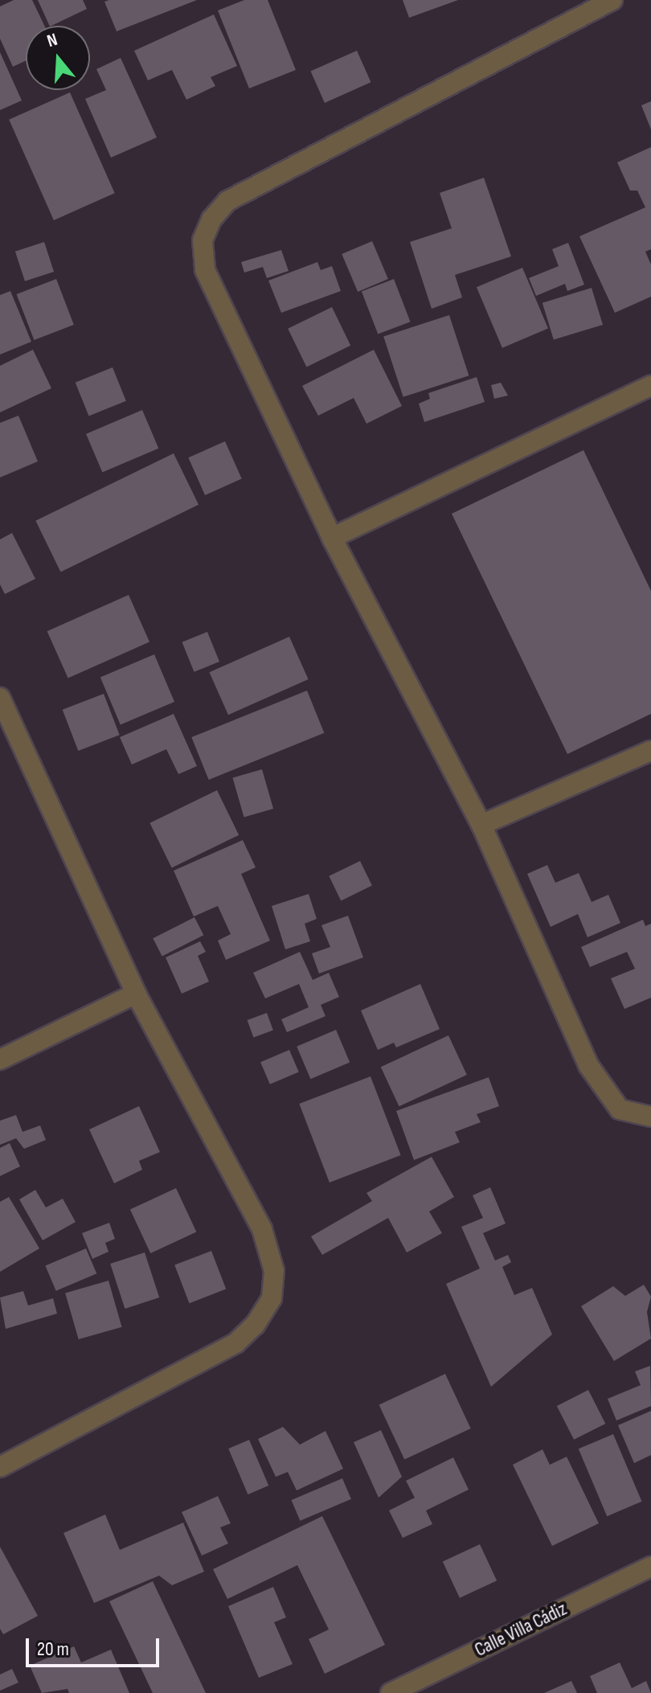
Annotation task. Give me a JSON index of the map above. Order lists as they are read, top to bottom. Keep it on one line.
{"streets":{"street":["Calle Villa Cádiz"]},"scale_bar":"20 m","north":"top"}
